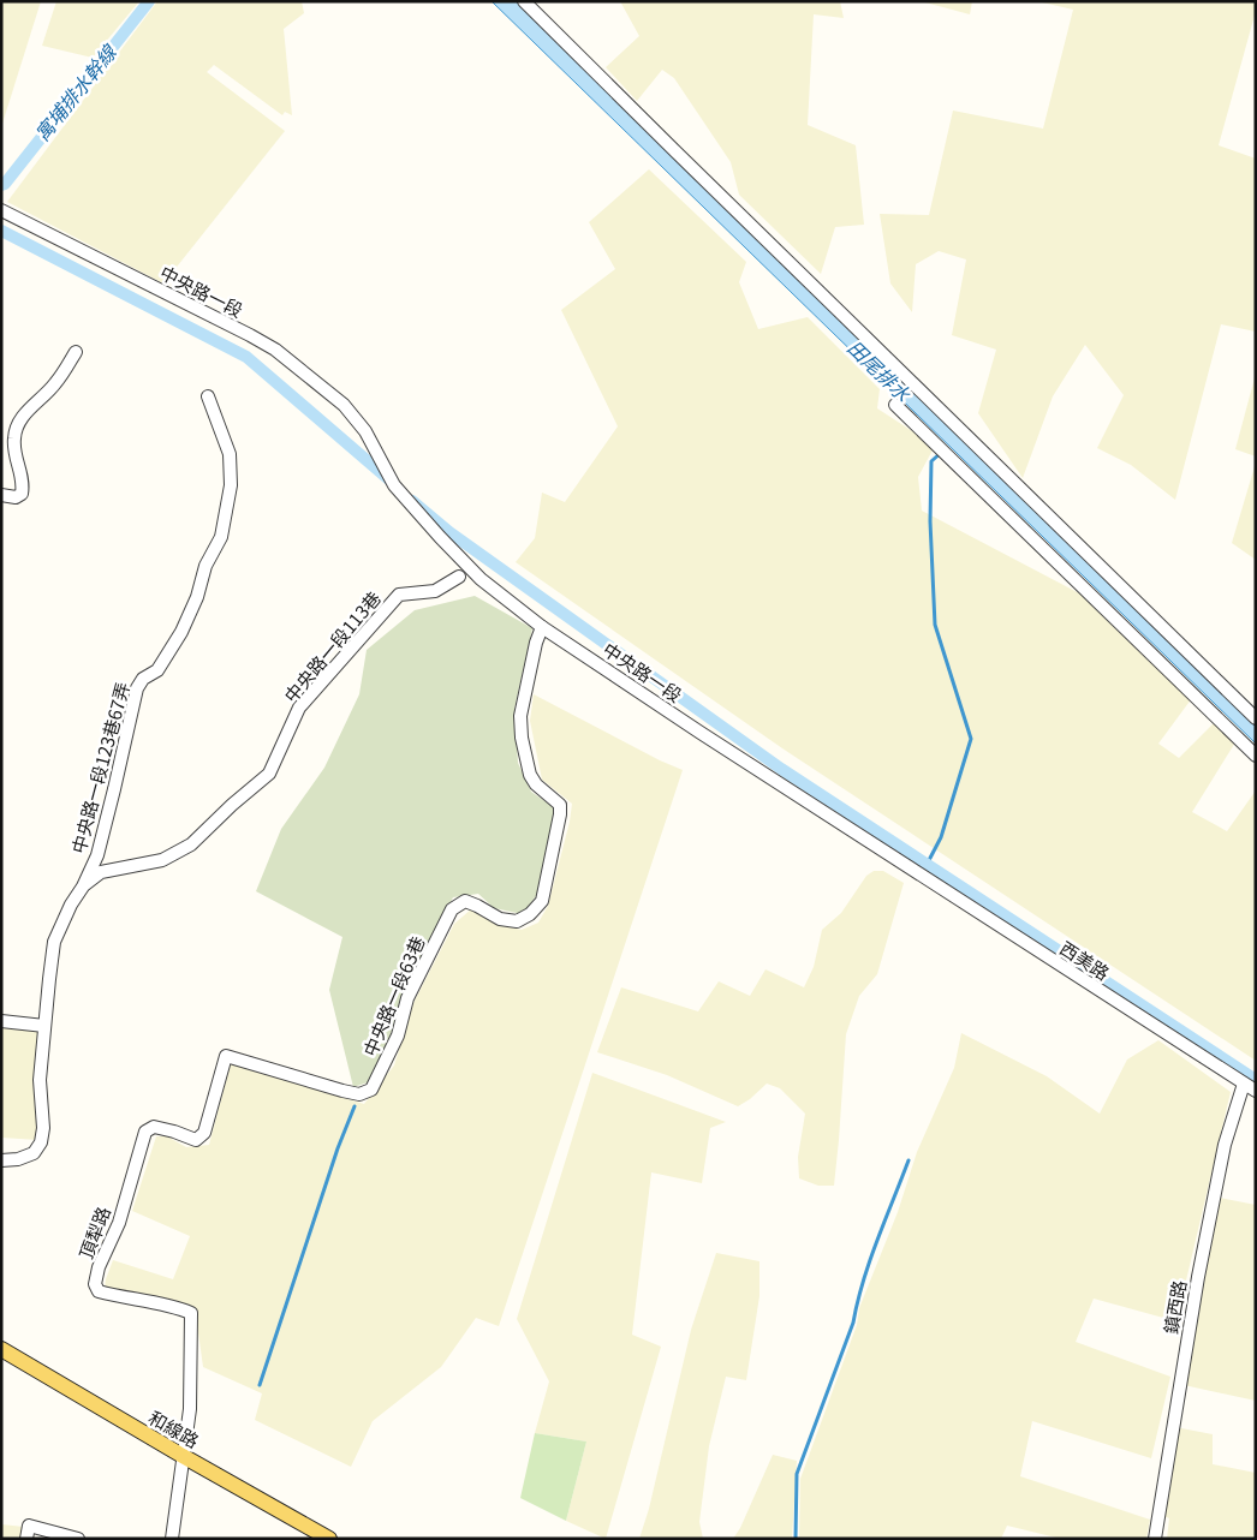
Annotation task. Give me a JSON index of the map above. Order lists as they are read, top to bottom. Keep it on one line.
{"streets":{"main road":["和線路"],"street":["中央路一段","中央路一段113巷","中央路一段123巷67弄","西美路","中央路一段63巷","頂犁路","鎮西路"]},"crossings":[["中央路一段","西美路"],["中央路一段","中央路一段63巷"],["中央路一段113巷","中央路一段123巷67弄"],["西美路","鎮西路"],["中央路一段63巷","頂犁路"],["頂犁路","和線路"]],"water":["寓埔排水幹線","田尾排水"]}
